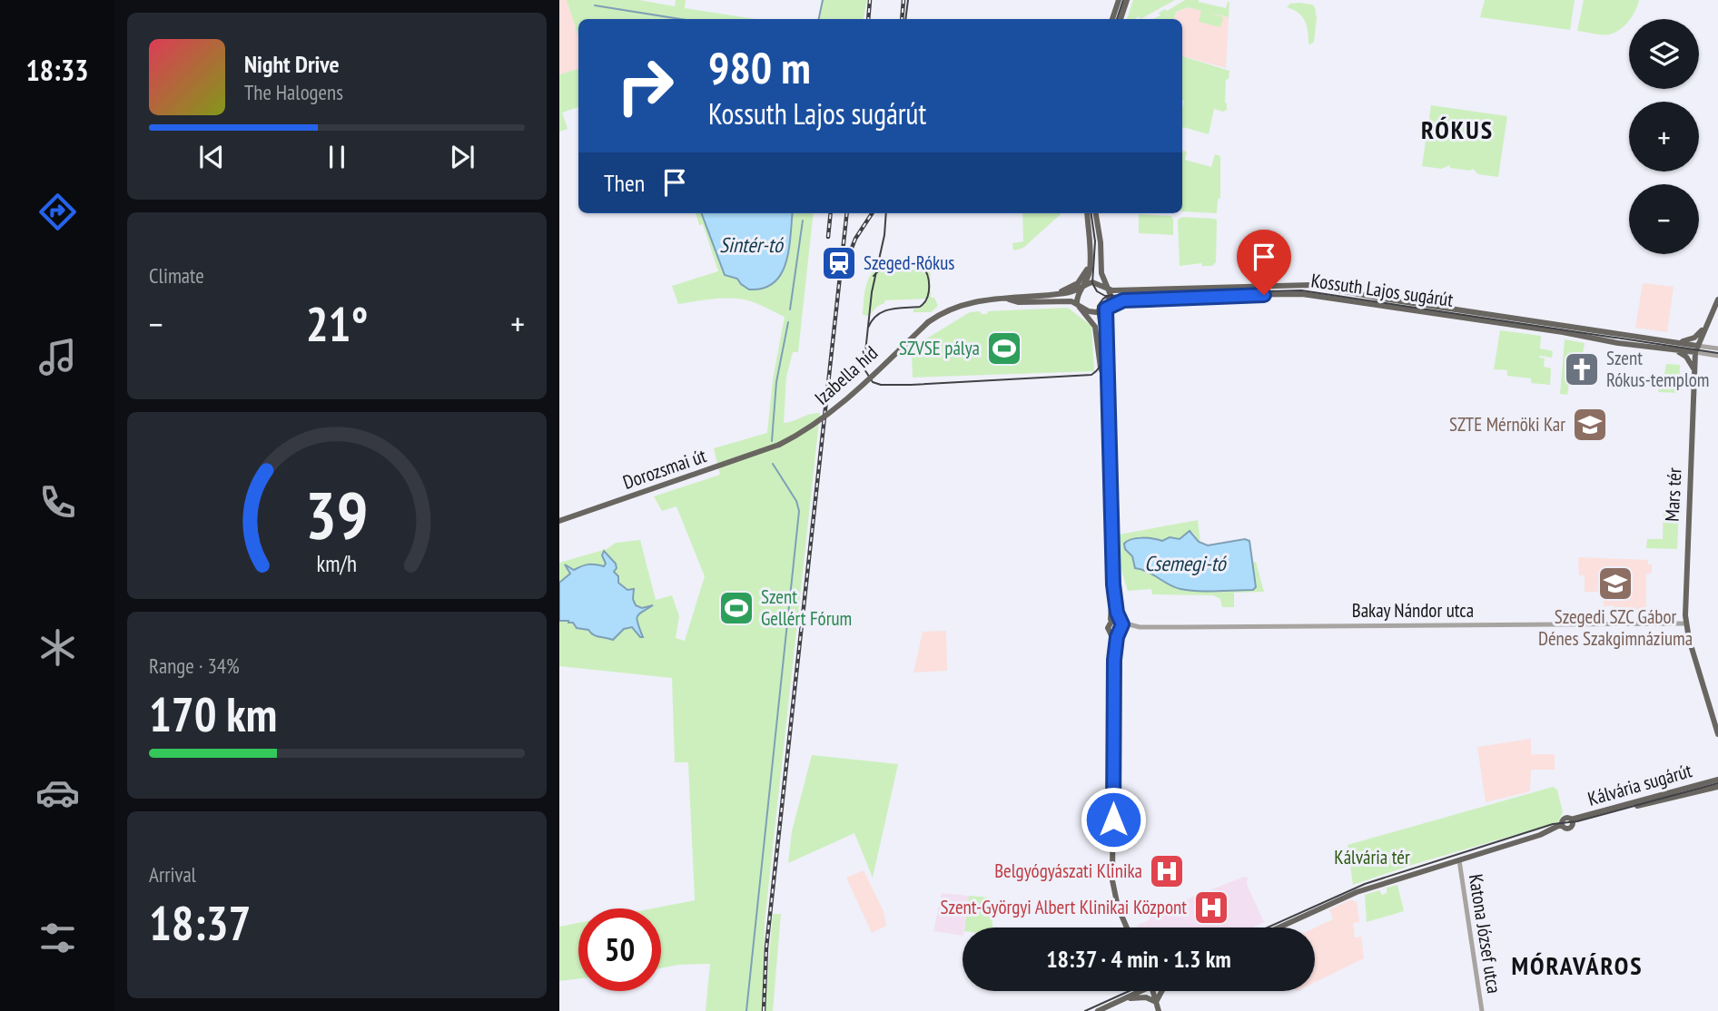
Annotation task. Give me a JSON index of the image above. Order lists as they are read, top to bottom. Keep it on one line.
{"streets":{"main road":["Kossuth Lajos sugárút","Izabella híd","Dorozsmai út","Mars tér","Kálvária sugárút"],"street":["Bakay Nándor utca","Katona József utca"]},"crossings":[["Kossuth Lajos sugárút","Izabella híd"],["Kossuth Lajos sugárút","Mars tér"],["Izabella híd","Dorozsmai út"],["Mars tér","Bakay Nándor utca"],["Kálvária sugárút","Katona József utca"]],"districts":["RÓKUS","MÓRAVÁROS"],"water":["Sintér-tó","Csemegi-tó"],"parks":["Kálvária tér"],"places":{"station":["Szeged-Rókus"],"sports":["SZVSE pálya","Szent Gellért Fórum"],"church":["Szent Rókus-templom"],"school or university":["SZTE Mérnöki Kar","Szegedi SZC Gábor Dénes Szakgimnáziuma"],"hospital":["Belgyógyászati Klinika","Szent-Györgyi Albert Klinikai Központ"]},"page":{"tabs":"18:33","map_buttons":["+","−"],"turn":["980 m","Kossuth Lajos sugárút"],"song":["Night Drive","The Halogens"],"then":"Then","tile":["Climate",["Range · 34%","170 km"],["Arrival","18:37"]],"heat":["−","21°","+"],"limit":"50","trip":"18:37 · 4 min · 1.3 km","gauge":["39","km/h"]}}
